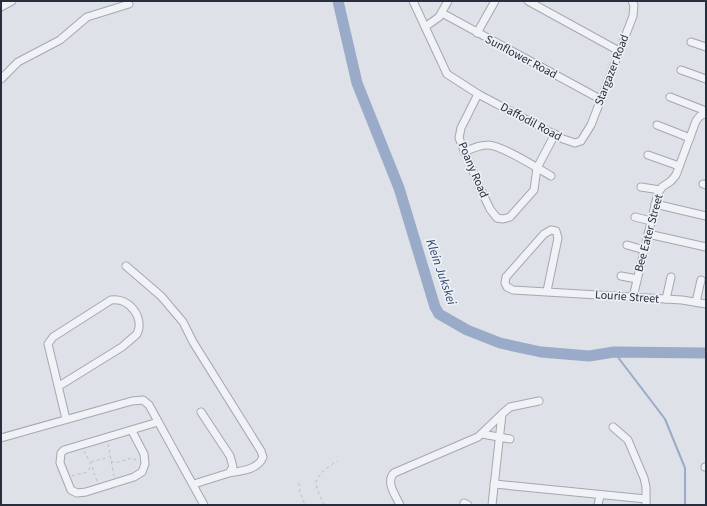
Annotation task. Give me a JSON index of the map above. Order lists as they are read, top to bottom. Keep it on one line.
{"streets":{"street":["Sunflower Road","Stargazer Road","Daffodil Road","Poany Road","Bee Eater Street","Lourie Street"]},"crossings":[["Sunflower Road","Stargazer Road"],["Stargazer Road","Daffodil Road"],["Daffodil Road","Poany Road"],["Bee Eater Street","Lourie Street"]],"water":["Klein Jukskei"]}
